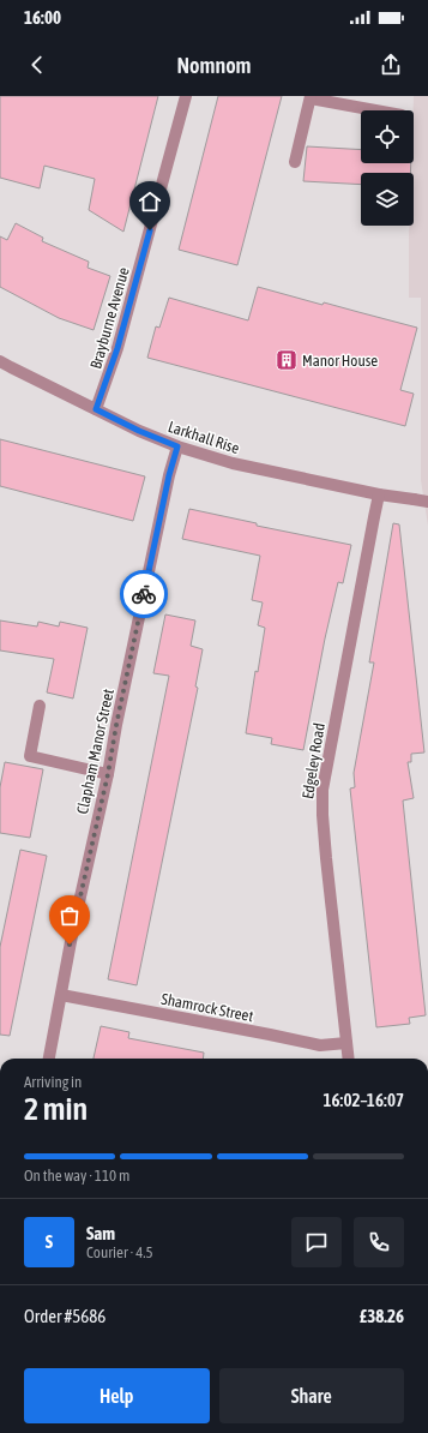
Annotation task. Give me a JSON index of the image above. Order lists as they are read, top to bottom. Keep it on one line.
{"streets":{"street":["Brayburne Avenue","Larkhall Rise","Clapham Manor Street","Edgeley Road","Shamrock Street"]},"crossings":[["Brayburne Avenue","Larkhall Rise"],["Larkhall Rise","Clapham Manor Street"],["Larkhall Rise","Edgeley Road"],["Clapham Manor Street","Shamrock Street"],["Edgeley Road","Shamrock Street"]],"places":{"building":["Manor House"]},"page":{"status":"16:00","header":"Nomnom","heading":["2 min","Arriving in","16:02–16:07"],"panel":["Sam","Courier · 4.5","Order #5686","£38.26"],"bar":"On the way · 110 m","round":"S","buttons":["Help","Share"]}}
